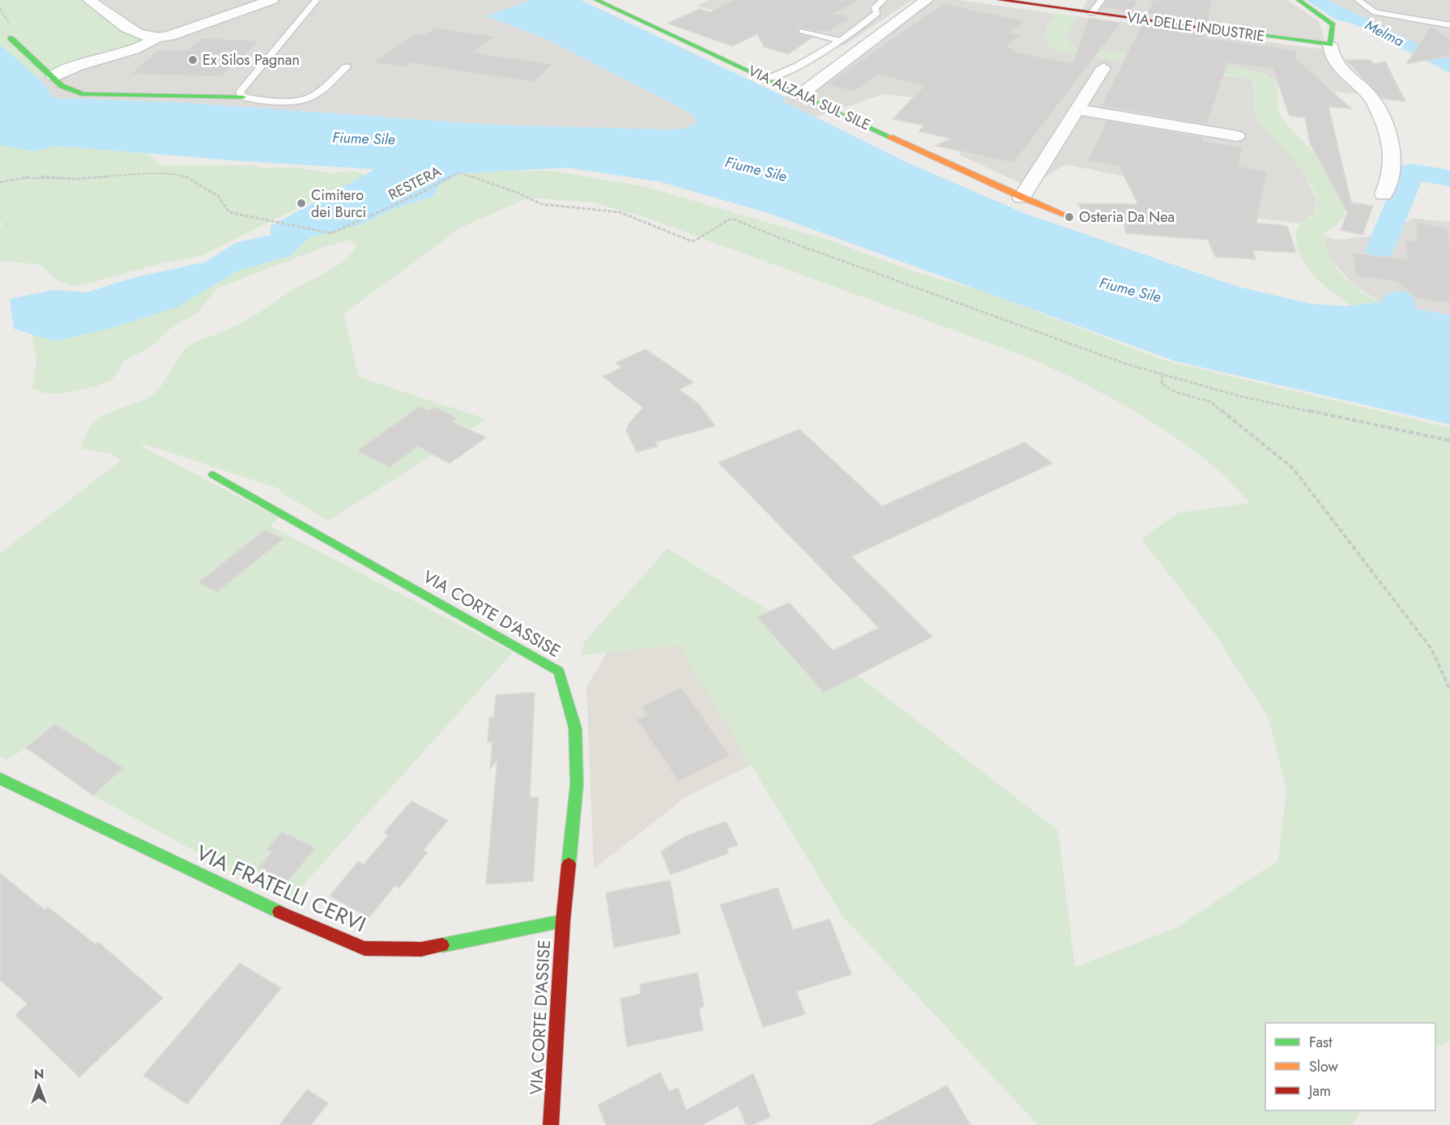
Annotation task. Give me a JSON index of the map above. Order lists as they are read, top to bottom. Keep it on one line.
{"streets":{"street":["VIA DELLE INDUSTRIE","VIA ALZAIA SUL SILE","VIA CORTE D'ASSISE","VIA FRATELLI CERVI"],"path":["RESTERA"]},"crossings":[["VIA CORTE D'ASSISE","VIA FRATELLI CERVI"]],"water":["Melma","Fiume Sile"],"places":["Ex Silos Pagnan","Cimitero dei Burci","Osteria Da Nea"],"legend":["Fast","Slow","Jam"],"north":"top"}
